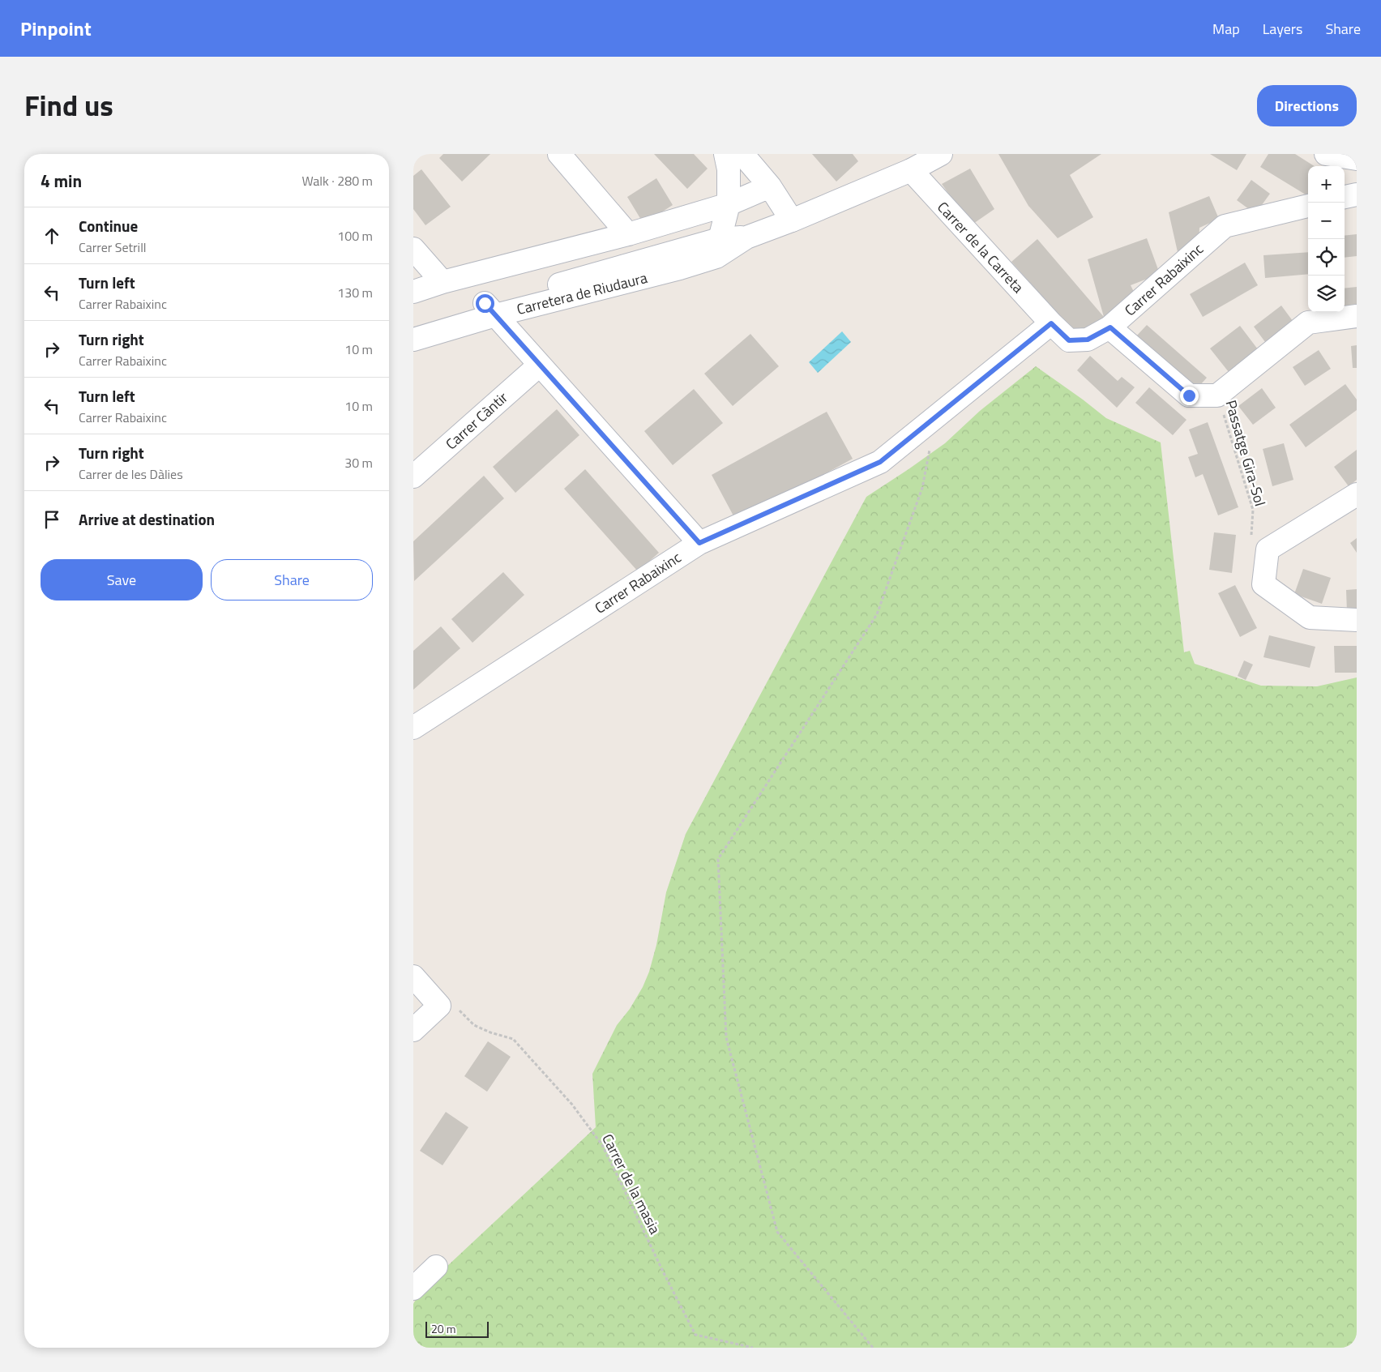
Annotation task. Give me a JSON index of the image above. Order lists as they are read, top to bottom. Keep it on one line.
{"streets":{"street":["Carrer de la Carreta","Carrer Rabaixinc","Carretera de Riudaura","Carrer Càntir"],"path":["Passatge Gira-Sol","Carrer de la masia"]},"crossings":[["Carrer de la Carreta","Carrer Rabaixinc"],["Carrer de la Carreta","Carretera de Riudaura"]],"scale_bar":"20 m","page":{"header":"Pinpoint","nav":["Map","Layers","Share"],"title":"Find us","buttons":["Directions",["Save","Share"]],"heading":["4 min","Walk · 280 m"],"map_buttons":["+","−"],"list":[["Continue","Carrer Setrill","100 m"],["Turn left","Carrer Rabaixinc","130 m"],["Turn right","Carrer Rabaixinc","10 m"],["Turn left","Carrer Rabaixinc","10 m"],["Turn right","Carrer de les Dàlies","30 m"],"Arrive at destination"],"scale":"20 m"}}
